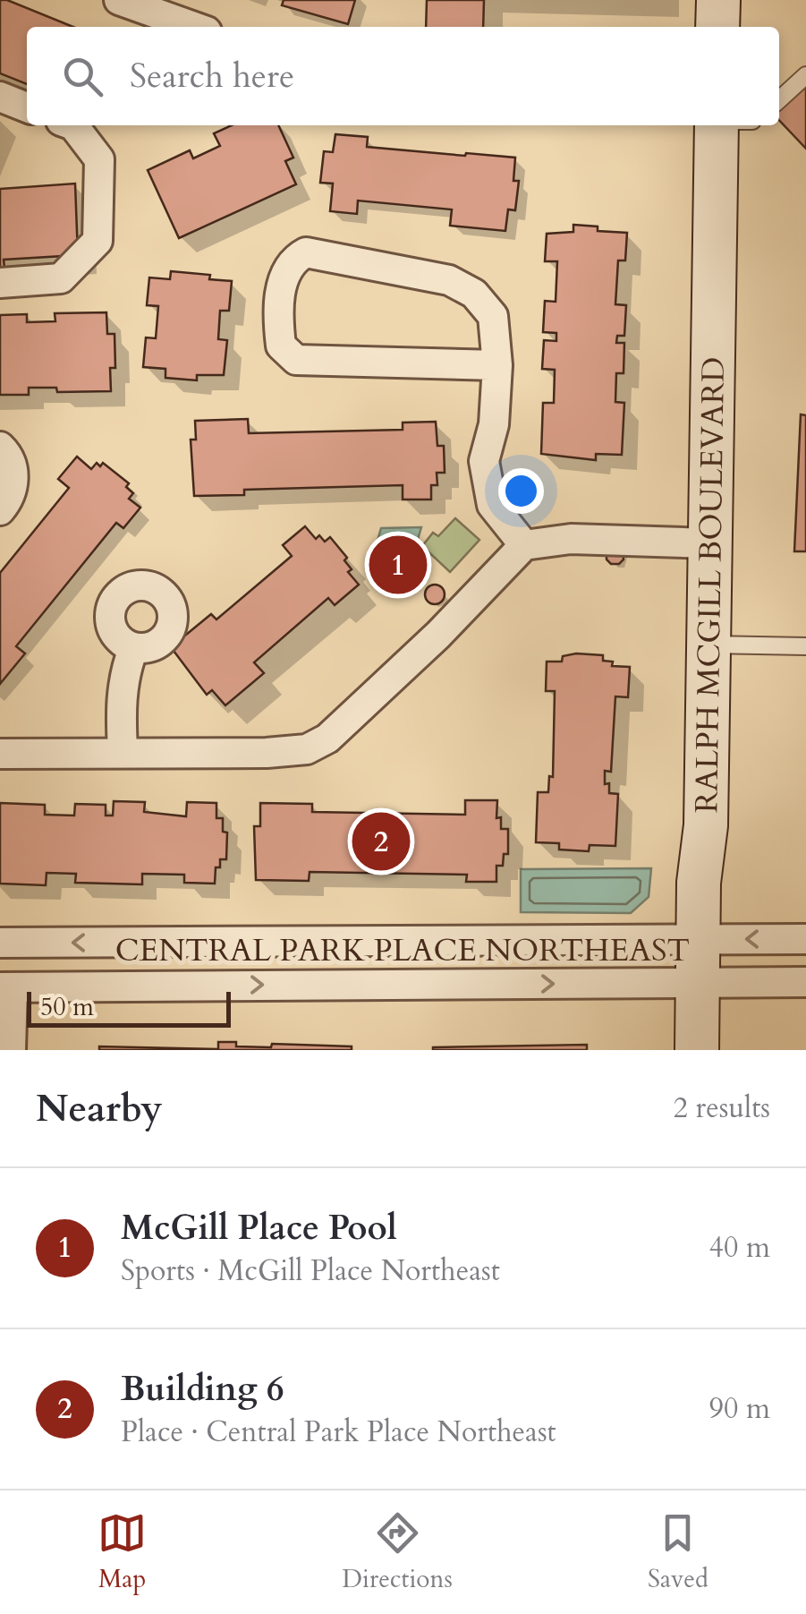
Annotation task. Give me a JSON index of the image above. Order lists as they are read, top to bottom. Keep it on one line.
{"streets":{"main road":["RALPH MCGILL BOULEVARD"],"street":["CENTRAL PARK PLACE NORTHEAST"]},"crossings":[["RALPH MCGILL BOULEVARD","CENTRAL PARK PLACE NORTHEAST"]],"scale_bar":"50 m","page":{"search":"Search here","pins":["1","2"],"scale":"50 m","heading":["Nearby","2 results"],"list":[{"mark":"1","name":"McGill Place Pool","note":"Sports · McGill Place Northeast","value":"40 m"},{"mark":"2","name":"Building 6","note":"Place · Central Park Place Northeast","value":"90 m"}],"nav":["Map","Directions","Saved"]}}
